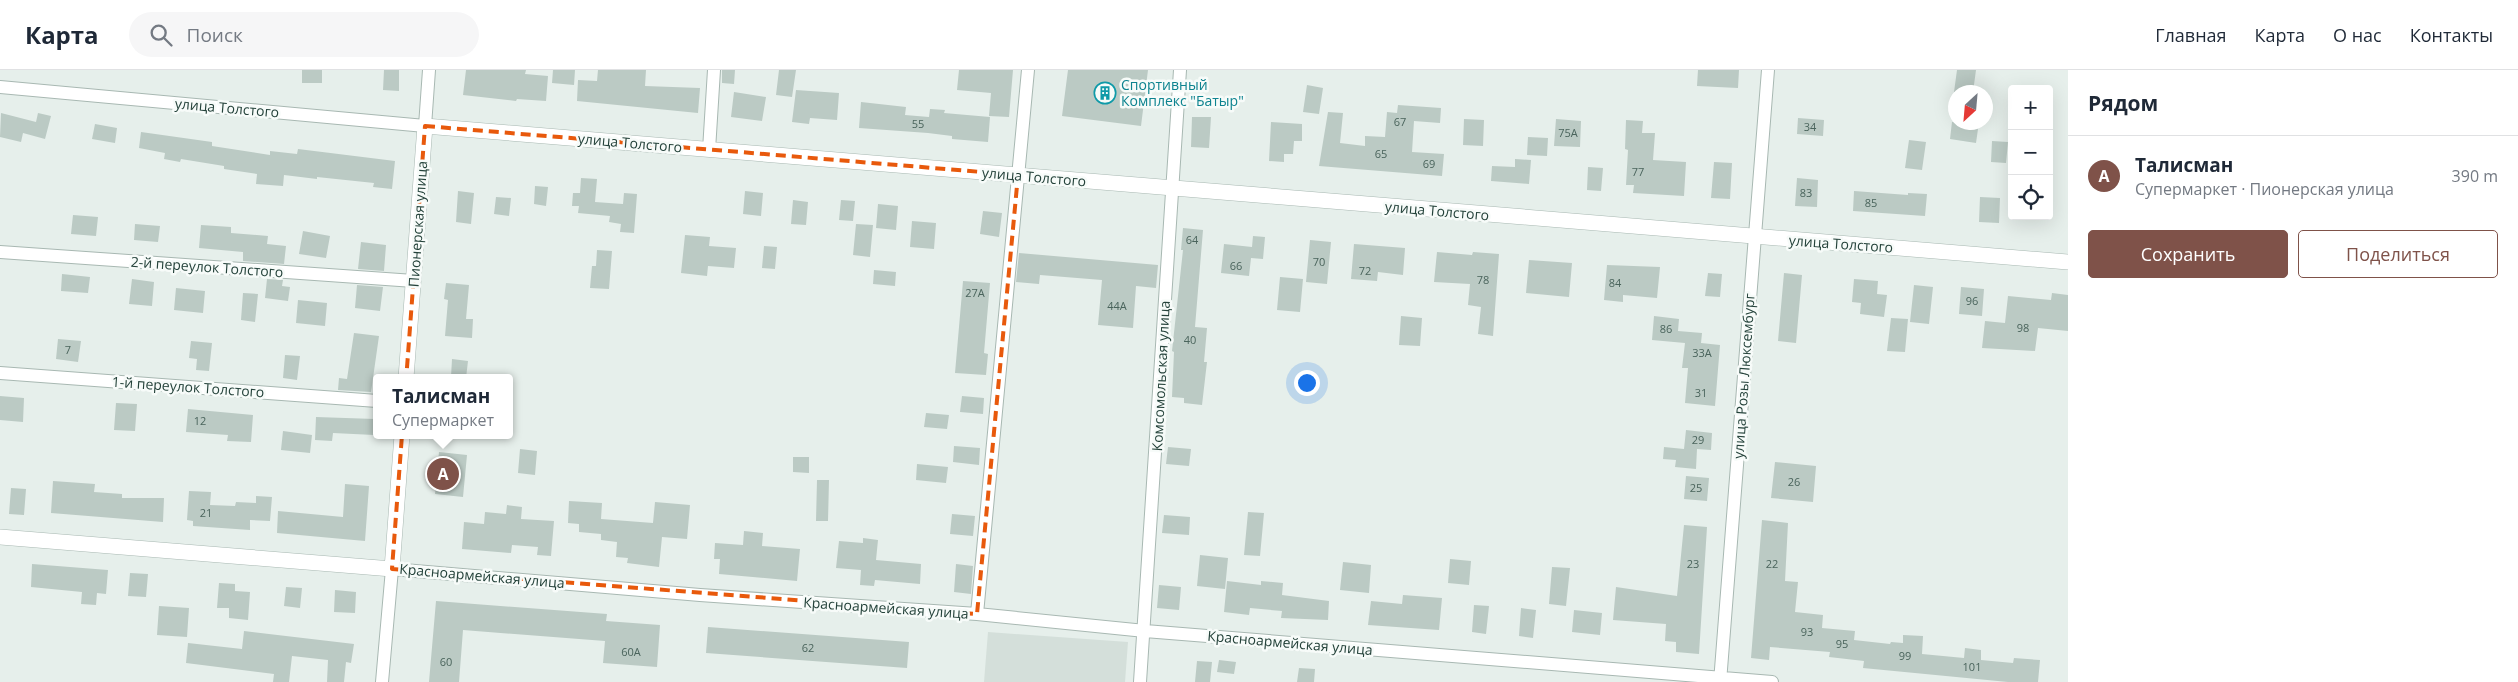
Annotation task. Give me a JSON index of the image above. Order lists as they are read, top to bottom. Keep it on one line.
{"streets":{"street":["улица Толстого","Пионерская улица","2-й переулок Толстого","Комсомольская улица","улица Розы Люксембург","1-й переулок Толстого","Красноармейская улица"]},"crossings":[["улица Толстого","Пионерская улица"],["улица Толстого","Комсомольская улица"],["улица Толстого","улица Розы Люксембург"],["Пионерская улица","2-й переулок Толстого"],["Комсомольская улица","Красноармейская улица"],["улица Розы Люксембург","Красноармейская улица"]],"places":{"building":["Спортивный Комплекс \"Батыр\""]},"house_numbers":["67","55","34","75А","65","69","77","83","85","64","70","66","72","78","84","27А","96","44А","98","86","40","7","33А","31","12","29","26","25","21","23","22","93","95","62","60А","99","60","101"],"north":"bottom left","page":{"header":"Карта","search":"Поиск","nav":["Главная","Карта","О нас","Контакты"],"heading":"Рядом","map_buttons":["+","−"],"list":[{"mark":"A","name":"Талисман","note":"Супермаркет · Пионерская улица","value":"390 m"}],"buttons":["Сохранить","Поделиться"],"popup":["Талисман","Супермаркет"],"pins":"A"}}
